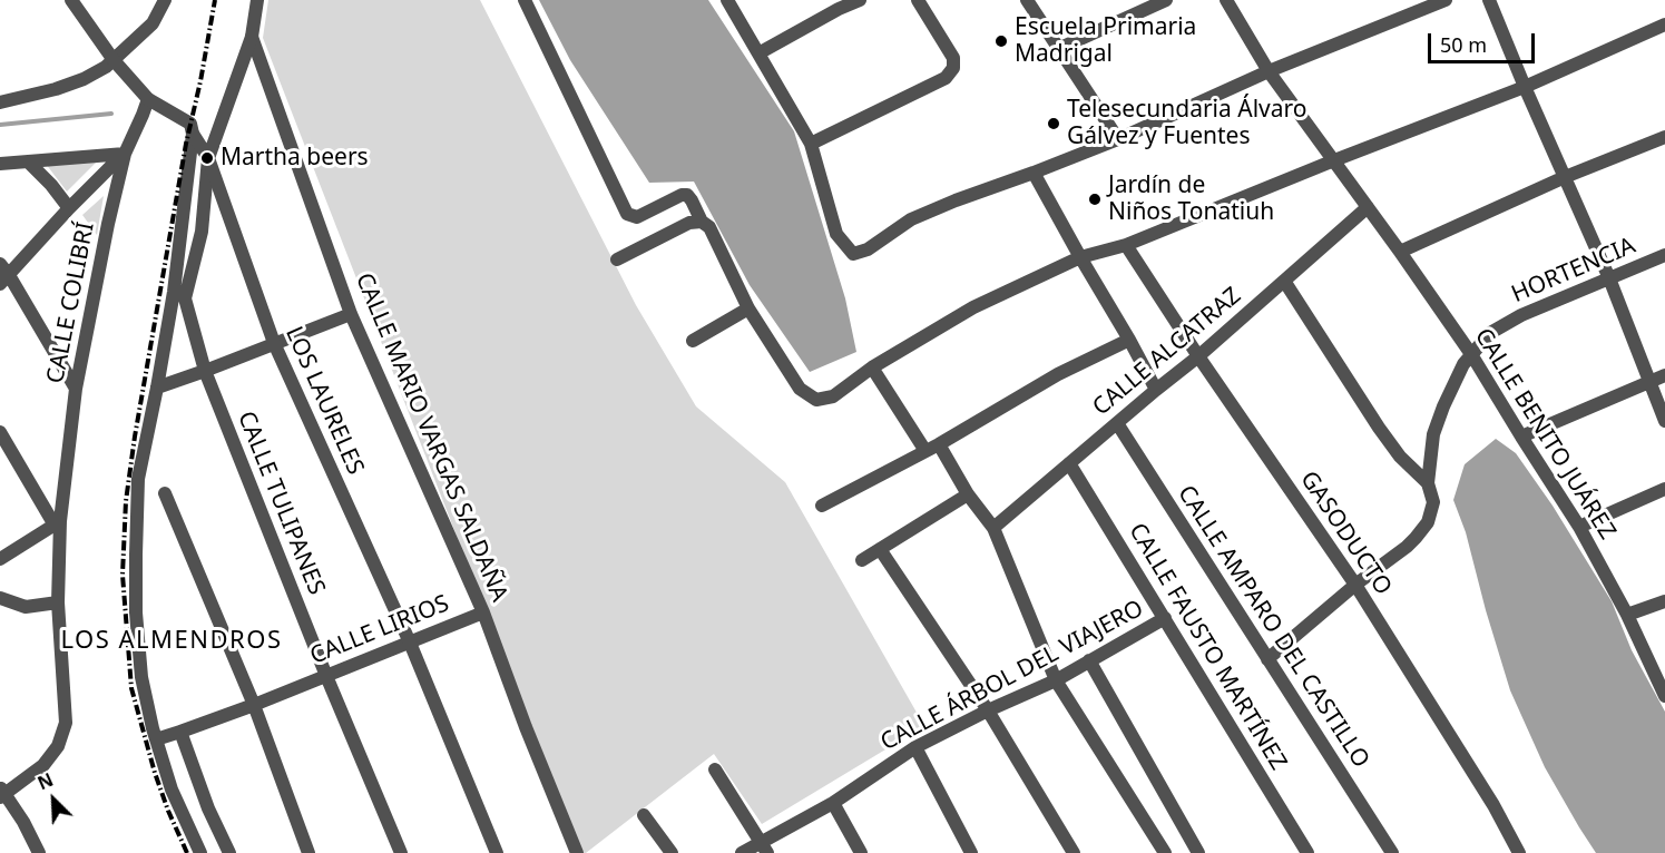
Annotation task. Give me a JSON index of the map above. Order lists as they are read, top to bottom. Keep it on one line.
{"streets":{"street":["HORTENCIA","CALLE COLIBRÍ","CALLE ALCATRAZ","LOS LAURELES","CALLE BENITO JUÁREZ","CALLE MARIO VARGAS SALDAÑA","CALLE TULIPANES","GASODUCTO","CALLE AMPARO DEL CASTILLO","CALLE LIRIOS","CALLE FAUSTO MARTÍNEZ","CALLE ÁRBOL DEL VIAJERO"]},"crossings":[["HORTENCIA","CALLE BENITO JUÁREZ"],["HORTENCIA","GASODUCTO"],["HORTENCIA","CALLE AMPARO DEL CASTILLO"],["CALLE COLIBRÍ","LOS LAURELES"],["CALLE ALCATRAZ","CALLE BENITO JUÁREZ"],["CALLE ALCATRAZ","GASODUCTO"],["CALLE ALCATRAZ","CALLE AMPARO DEL CASTILLO"],["CALLE ALCATRAZ","CALLE FAUSTO MARTÍNEZ"],["LOS LAURELES","CALLE TULIPANES"],["LOS LAURELES","CALLE LIRIOS"],["CALLE MARIO VARGAS SALDAÑA","CALLE TULIPANES"],["CALLE MARIO VARGAS SALDAÑA","CALLE LIRIOS"],["CALLE TULIPANES","CALLE LIRIOS"],["CALLE FAUSTO MARTÍNEZ","CALLE ÁRBOL DEL VIAJERO"]],"districts":["LOS ALMENDROS"],"places":["Escuela Primaria Madrigal","Telesecundaria Álvaro Gálvez y Fuentes","Martha beers","Jardín de Niños Tonatiuh"],"scale_bar":"50 m","north":"top left"}
